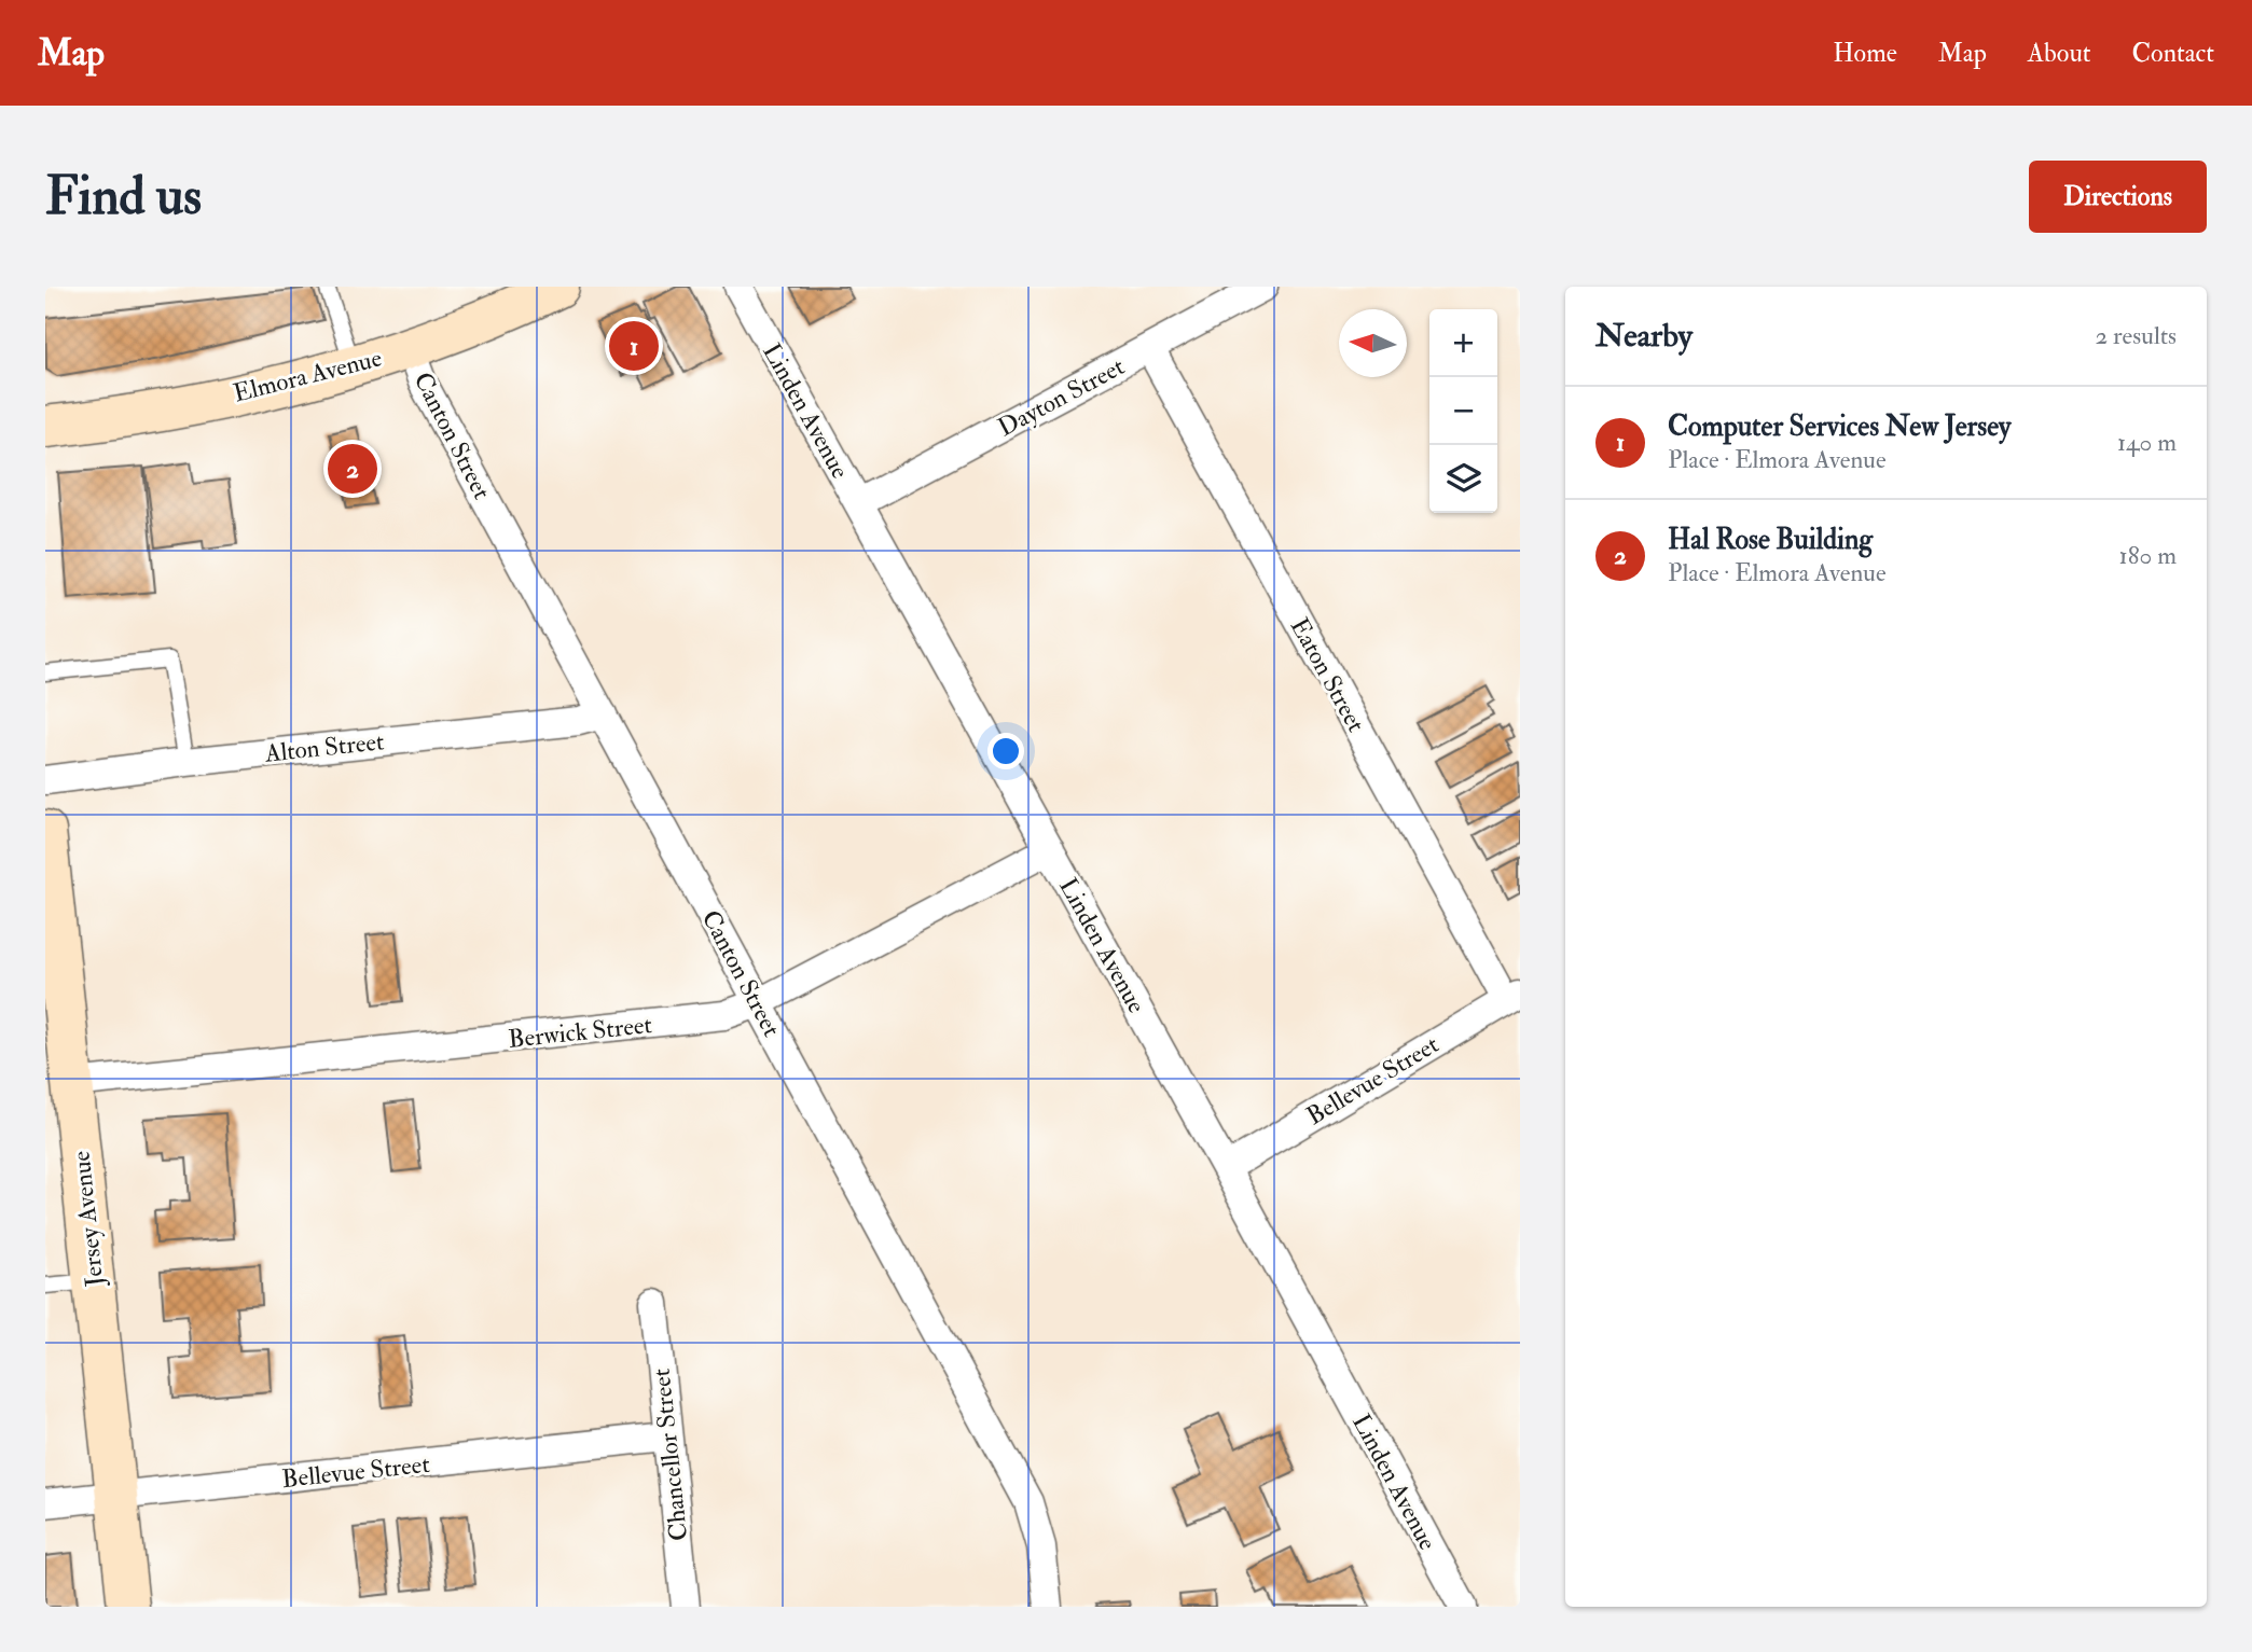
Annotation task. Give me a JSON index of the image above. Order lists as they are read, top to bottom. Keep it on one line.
{"streets":{"street":["Elmora Avenue","Dayton Street","Linden Avenue","Canton Street","Eaton Street","Alton Street","Berwick Street","Bellevue Street","Jersey Avenue","Chancellor Street"]},"crossings":[["Elmora Avenue","Canton Street"],["Dayton Street","Linden Avenue"],["Dayton Street","Eaton Street"],["Linden Avenue","Berwick Street"],["Linden Avenue","Bellevue Street"],["Canton Street","Alton Street"],["Canton Street","Berwick Street"],["Eaton Street","Bellevue Street"],["Berwick Street","Jersey Avenue"],["Bellevue Street","Jersey Avenue"],["Bellevue Street","Chancellor Street"]],"north":"left","page":{"header":"Map","nav":["Home","Map","About","Contact"],"buttons":"Directions","title":"Find us","heading":["Nearby","2 results"],"map_buttons":["+","−"],"pins":["1","2"],"list":[{"mark":"1","name":"Computer Services New Jersey","note":"Place · Elmora Avenue","value":"140 m"},{"mark":"2","name":"Hal Rose Building","note":"Place · Elmora Avenue","value":"180 m"}]}}
